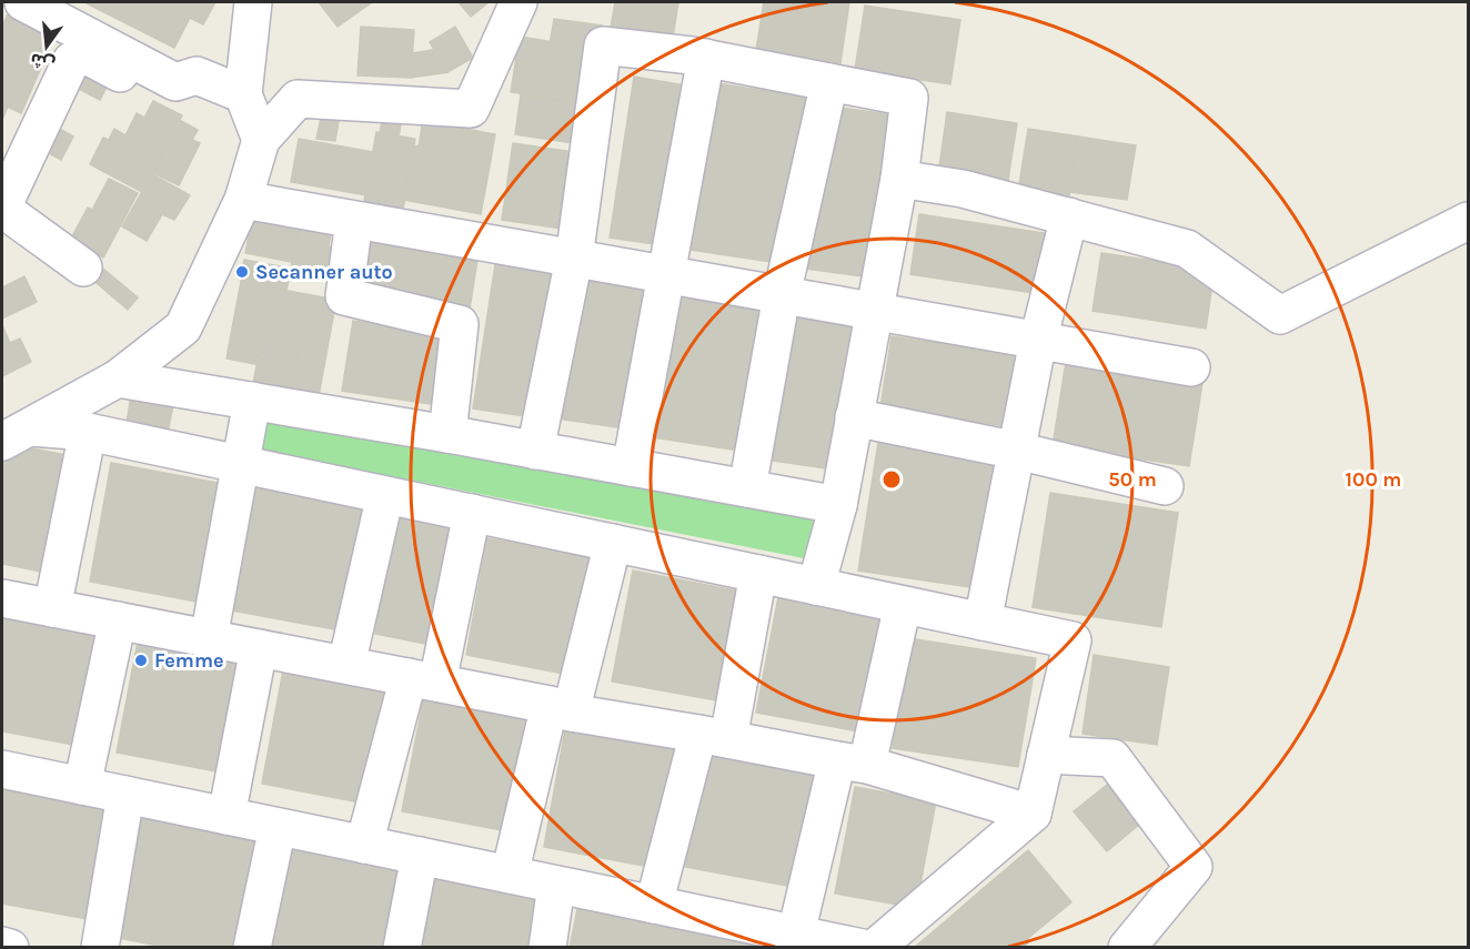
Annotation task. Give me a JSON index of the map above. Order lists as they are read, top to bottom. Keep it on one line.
{"places":["Secanner auto","Femme"],"north":"bottom","rings":["50 m","100 m"]}
